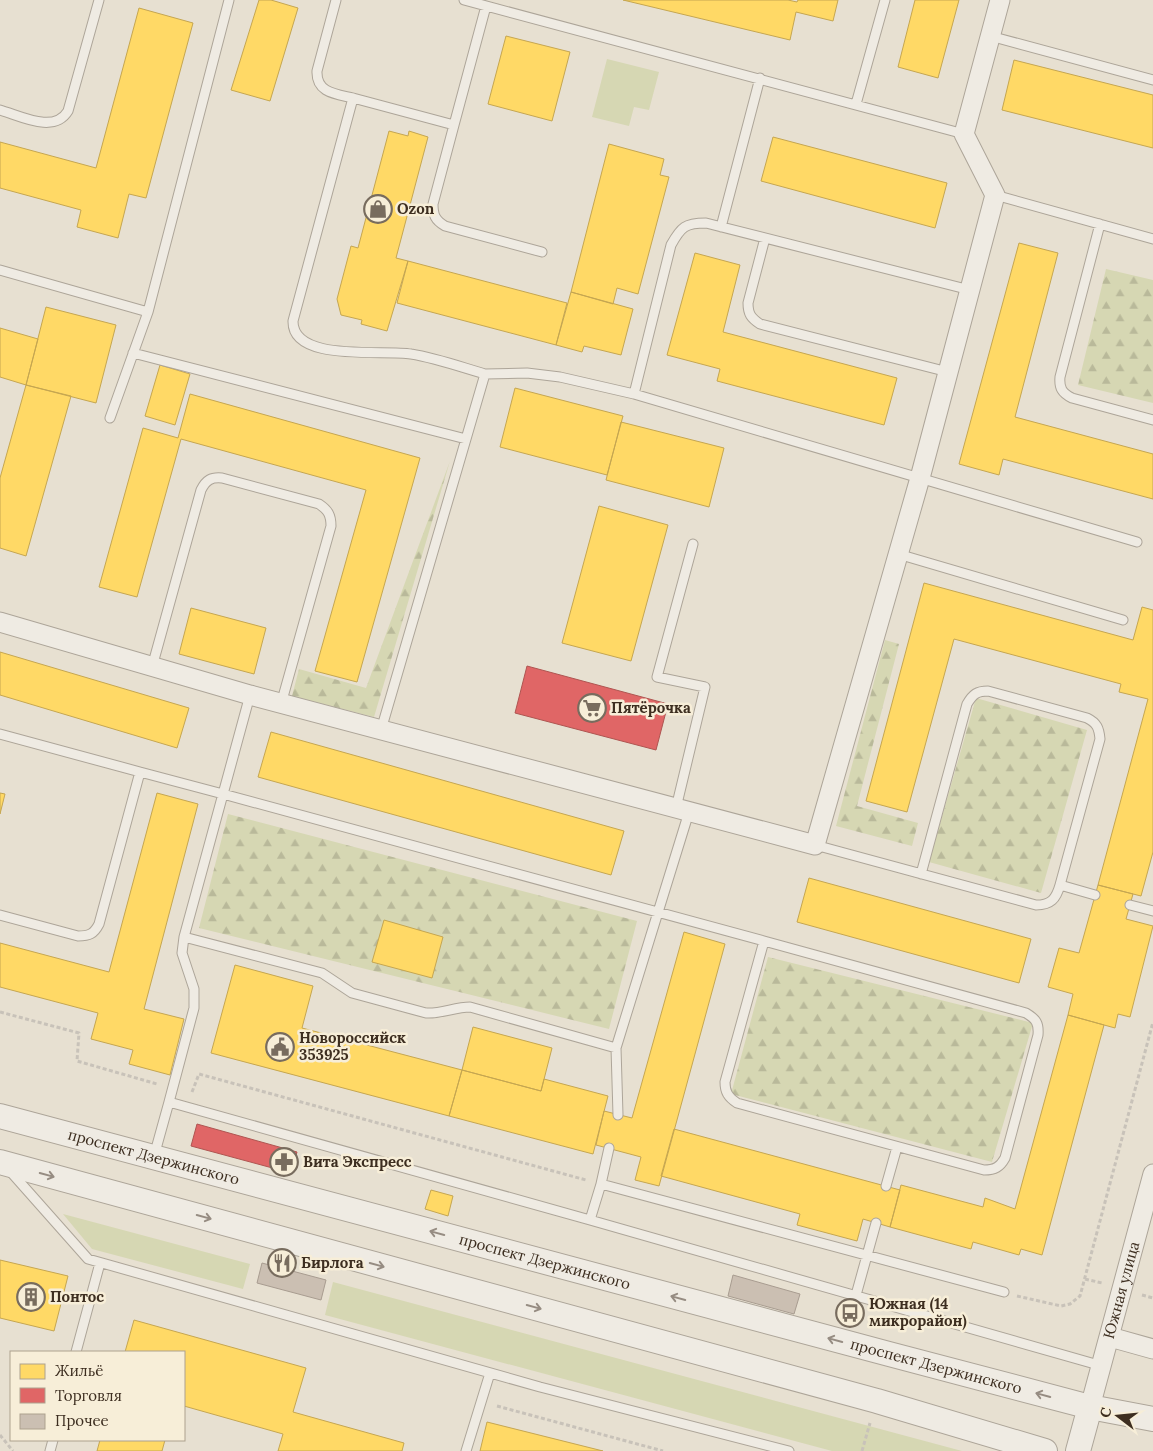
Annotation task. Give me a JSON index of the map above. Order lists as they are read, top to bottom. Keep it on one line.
{"streets":{"street":["проспект Дзержинского","Южная улица"]},"crossings":[["проспект Дзержинского","Южная улица"]],"places":{"shop":["Ozon"],"supermarket":["Пятёрочка"],"public building":["Новороссийск 353925"],"pharmacy":["Вита Экспресс"],"restaurant":["Бирлога"],"building":["Понтос"],"bus stop":["Южная (14 микрорайон)"]},"legend":["Жильё","Торговля","Прочее"],"north":"left"}
